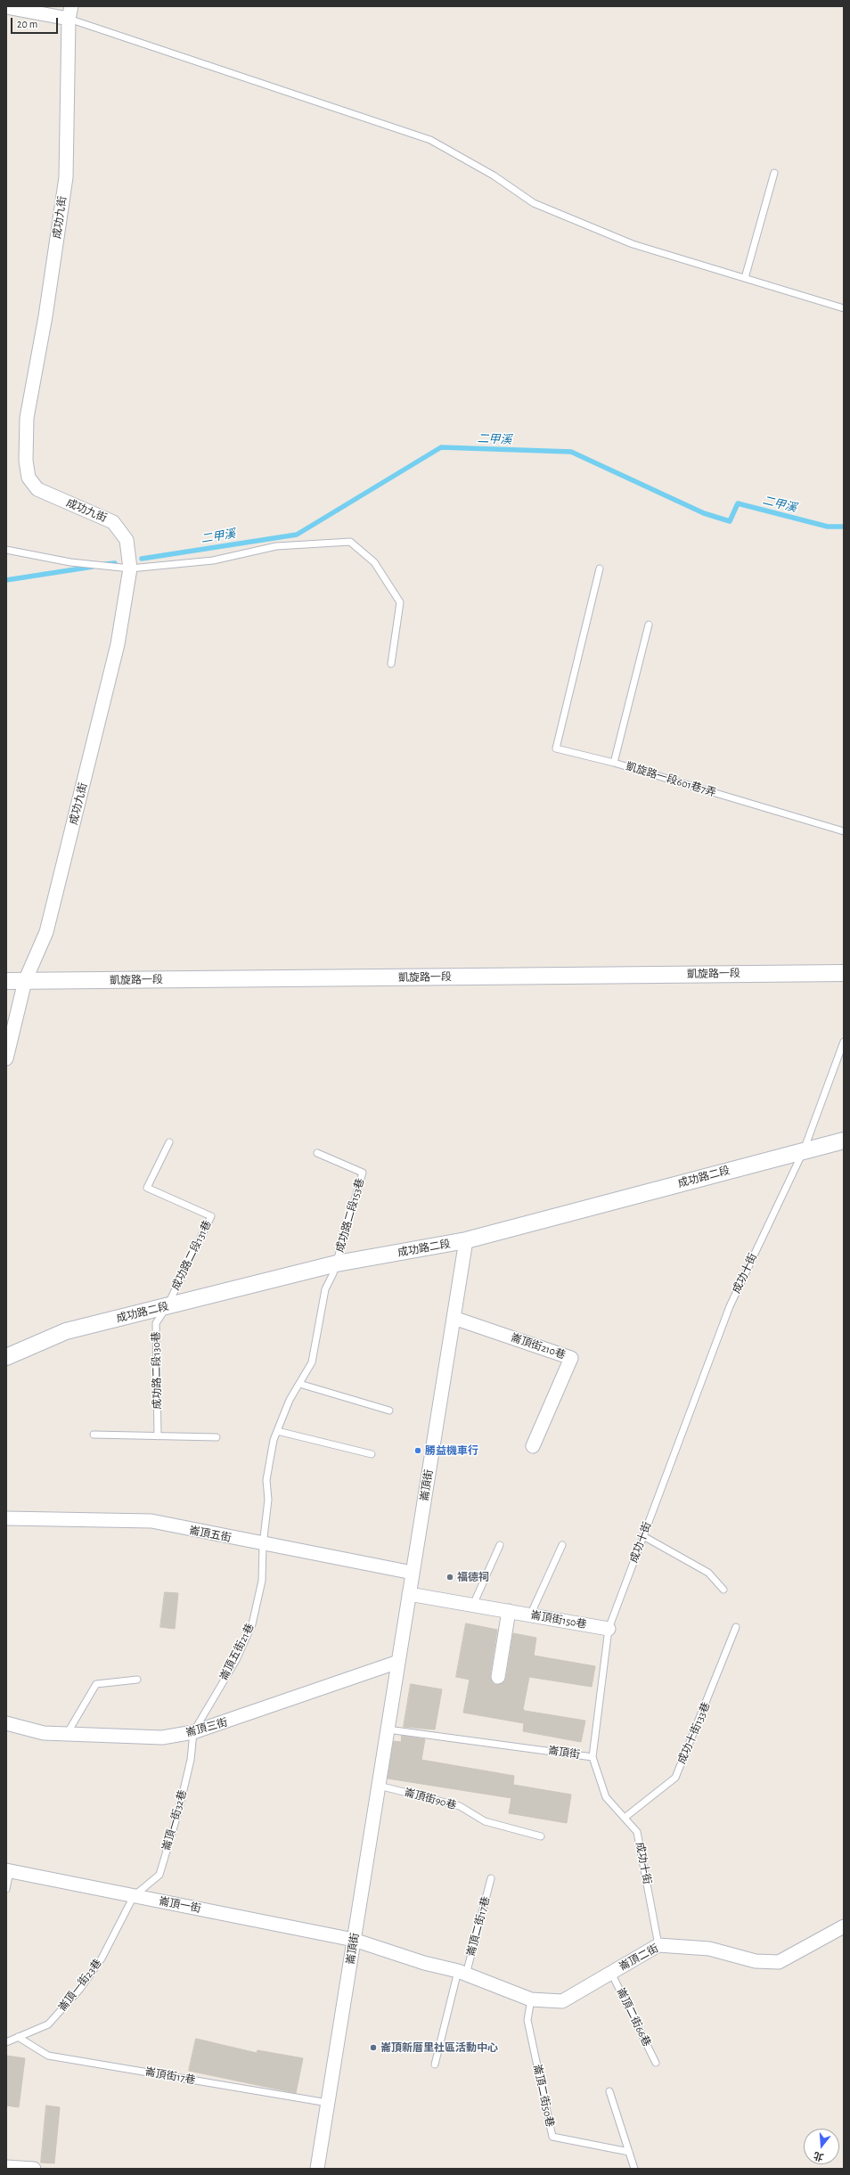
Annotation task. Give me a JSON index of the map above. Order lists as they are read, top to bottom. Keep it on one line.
{"streets":{"street":["成功九街","凱旋路一段","成功路二段","崙頂街210巷","崙頂街","崙頂五街","崙頂街150巷","崙頂三街","崙頂一街","崙頂二街"],"lane":["凱旋路一段601巷7弄","成功路二段153巷","成功路二段131巷","成功十街","成功路二段130巷","崙頂五街21巷","成功十街133巷","崙頂街90巷","崙頂一街32巷","崙頂二街17巷","崙頂一街23巷","崙頂二街66巷","崙頂街17巷","崙頂二街50巷"]},"crossings":[["成功九街","凱旋路一段"],["成功路二段","成功路二段153巷"],["成功路二段","成功路二段131巷"],["成功路二段","成功十街"],["成功路二段","成功路二段130巷"],["成功路二段","崙頂街"],["成功路二段","崙頂五街21巷"],["成功路二段153巷","崙頂五街21巷"],["成功路二段131巷","成功路二段130巷"],["成功十街","崙頂街"],["成功十街","崙頂街150巷"],["成功十街","成功十街133巷"],["成功十街","崙頂二街"],["崙頂街210巷","崙頂街"],["崙頂街","崙頂五街"],["崙頂街","崙頂街150巷"],["崙頂街","崙頂三街"],["崙頂街","崙頂街90巷"],["崙頂街","崙頂一街"],["崙頂街","崙頂二街"],["崙頂街","崙頂街17巷"],["崙頂五街","崙頂五街21巷"],["崙頂五街21巷","崙頂三街"],["崙頂五街21巷","崙頂一街32巷"],["崙頂三街","崙頂一街32巷"],["崙頂一街32巷","崙頂一街"],["崙頂一街32巷","崙頂一街23巷"],["崙頂一街","崙頂二街"],["崙頂一街","崙頂一街23巷"],["崙頂二街17巷","崙頂二街"],["崙頂二街","崙頂二街66巷"],["崙頂二街","崙頂二街50巷"],["崙頂一街23巷","崙頂街17巷"]],"water":["二甲溪"],"places":["勝益機車行","福德祠","崙頂新厝里社區活動中心"],"scale_bar":"20 m","north":"bottom"}
